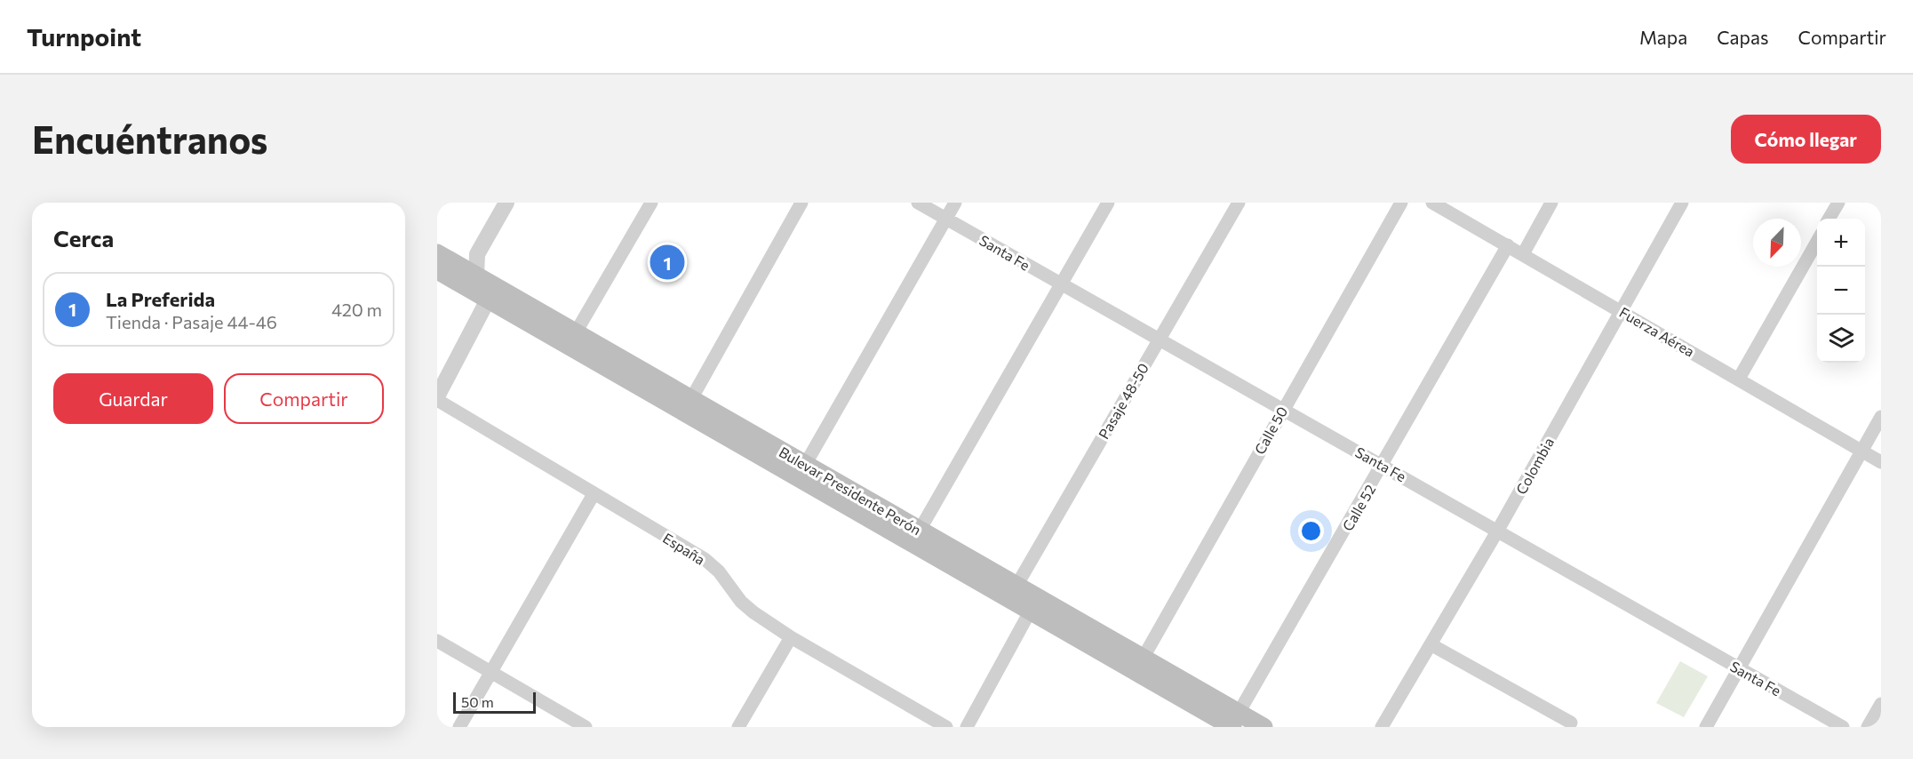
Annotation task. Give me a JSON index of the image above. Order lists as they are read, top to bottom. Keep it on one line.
{"streets":{"main road":["Bulevar Presidente Perón"],"street":["Santa Fe","Fuerza Aérea","Pasaje 48-50","Calle 50","Colombia","Calle 52","España"]},"crossings":[["Santa Fe","Pasaje 48-50"],["Santa Fe","Calle 50"],["Santa Fe","Colombia"],["Santa Fe","Calle 52"],["Fuerza Aérea","Colombia"],["Fuerza Aérea","Calle 52"],["Pasaje 48-50","Bulevar Presidente Perón"],["Calle 50","Bulevar Presidente Perón"],["Bulevar Presidente Perón","Calle 52"]],"scale_bar":"50 m","north":"bottom left","page":{"header":"Turnpoint","nav":["Mapa","Capas","Compartir"],"buttons":["Cómo llegar",["Guardar","Compartir"]],"title":"Encuéntranos","heading":"Cerca","map_buttons":["+","−"],"pins":"1","list":[{"mark":"1","name":"La Preferida","note":"Tienda · Pasaje 44-46","value":"420 m"}],"scale":"50 m"}}
